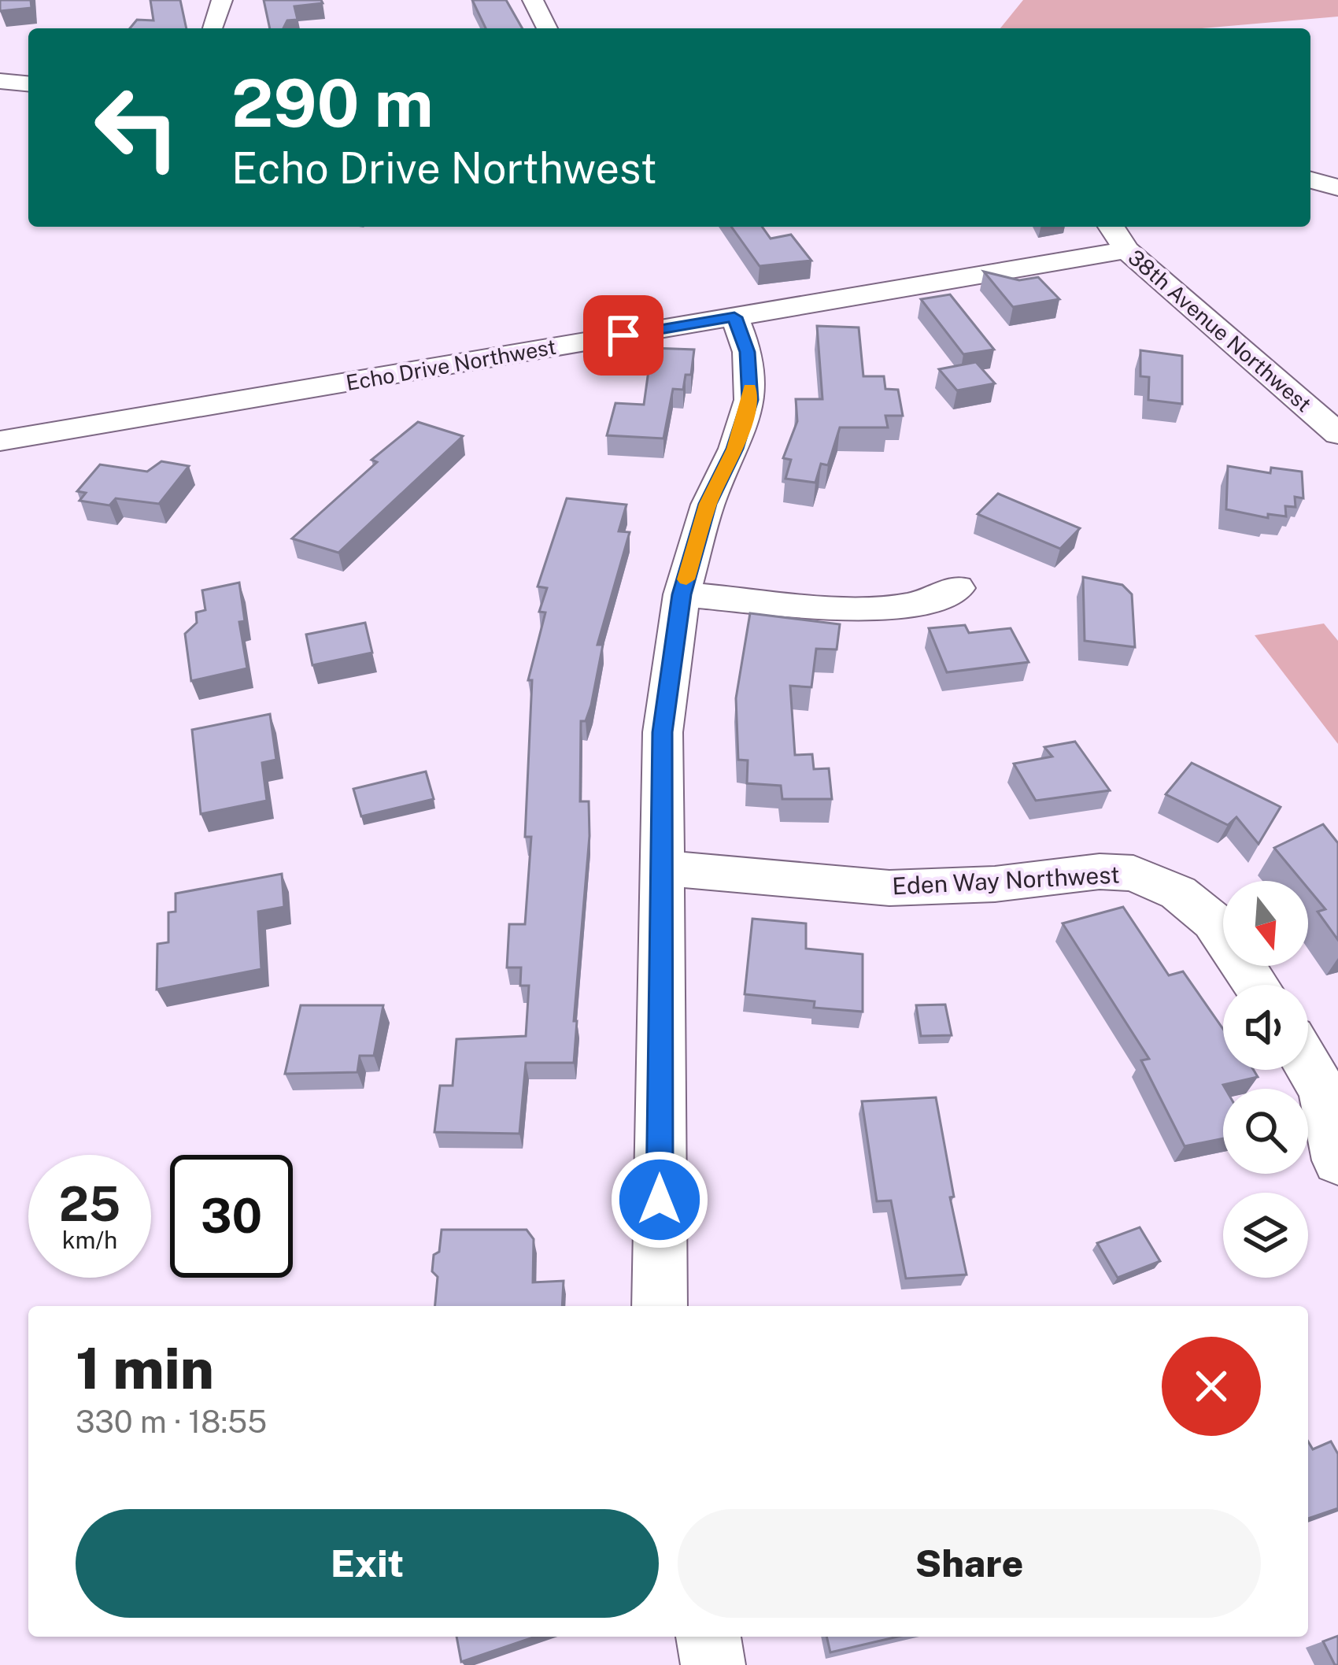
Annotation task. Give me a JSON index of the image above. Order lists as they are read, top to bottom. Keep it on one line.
{"streets":{"street":["38th Avenue Northwest","Echo Drive Northwest","Eden Way Northwest"]},"crossings":[["38th Avenue Northwest","Echo Drive Northwest"]],"north":"bottom","page":{"turn":["290 m","Echo Drive Northwest"],"speed":"25 km/h","limit":"30","heading":["1 min","330 m · 18:55"],"buttons":["Exit","Share"]}}
